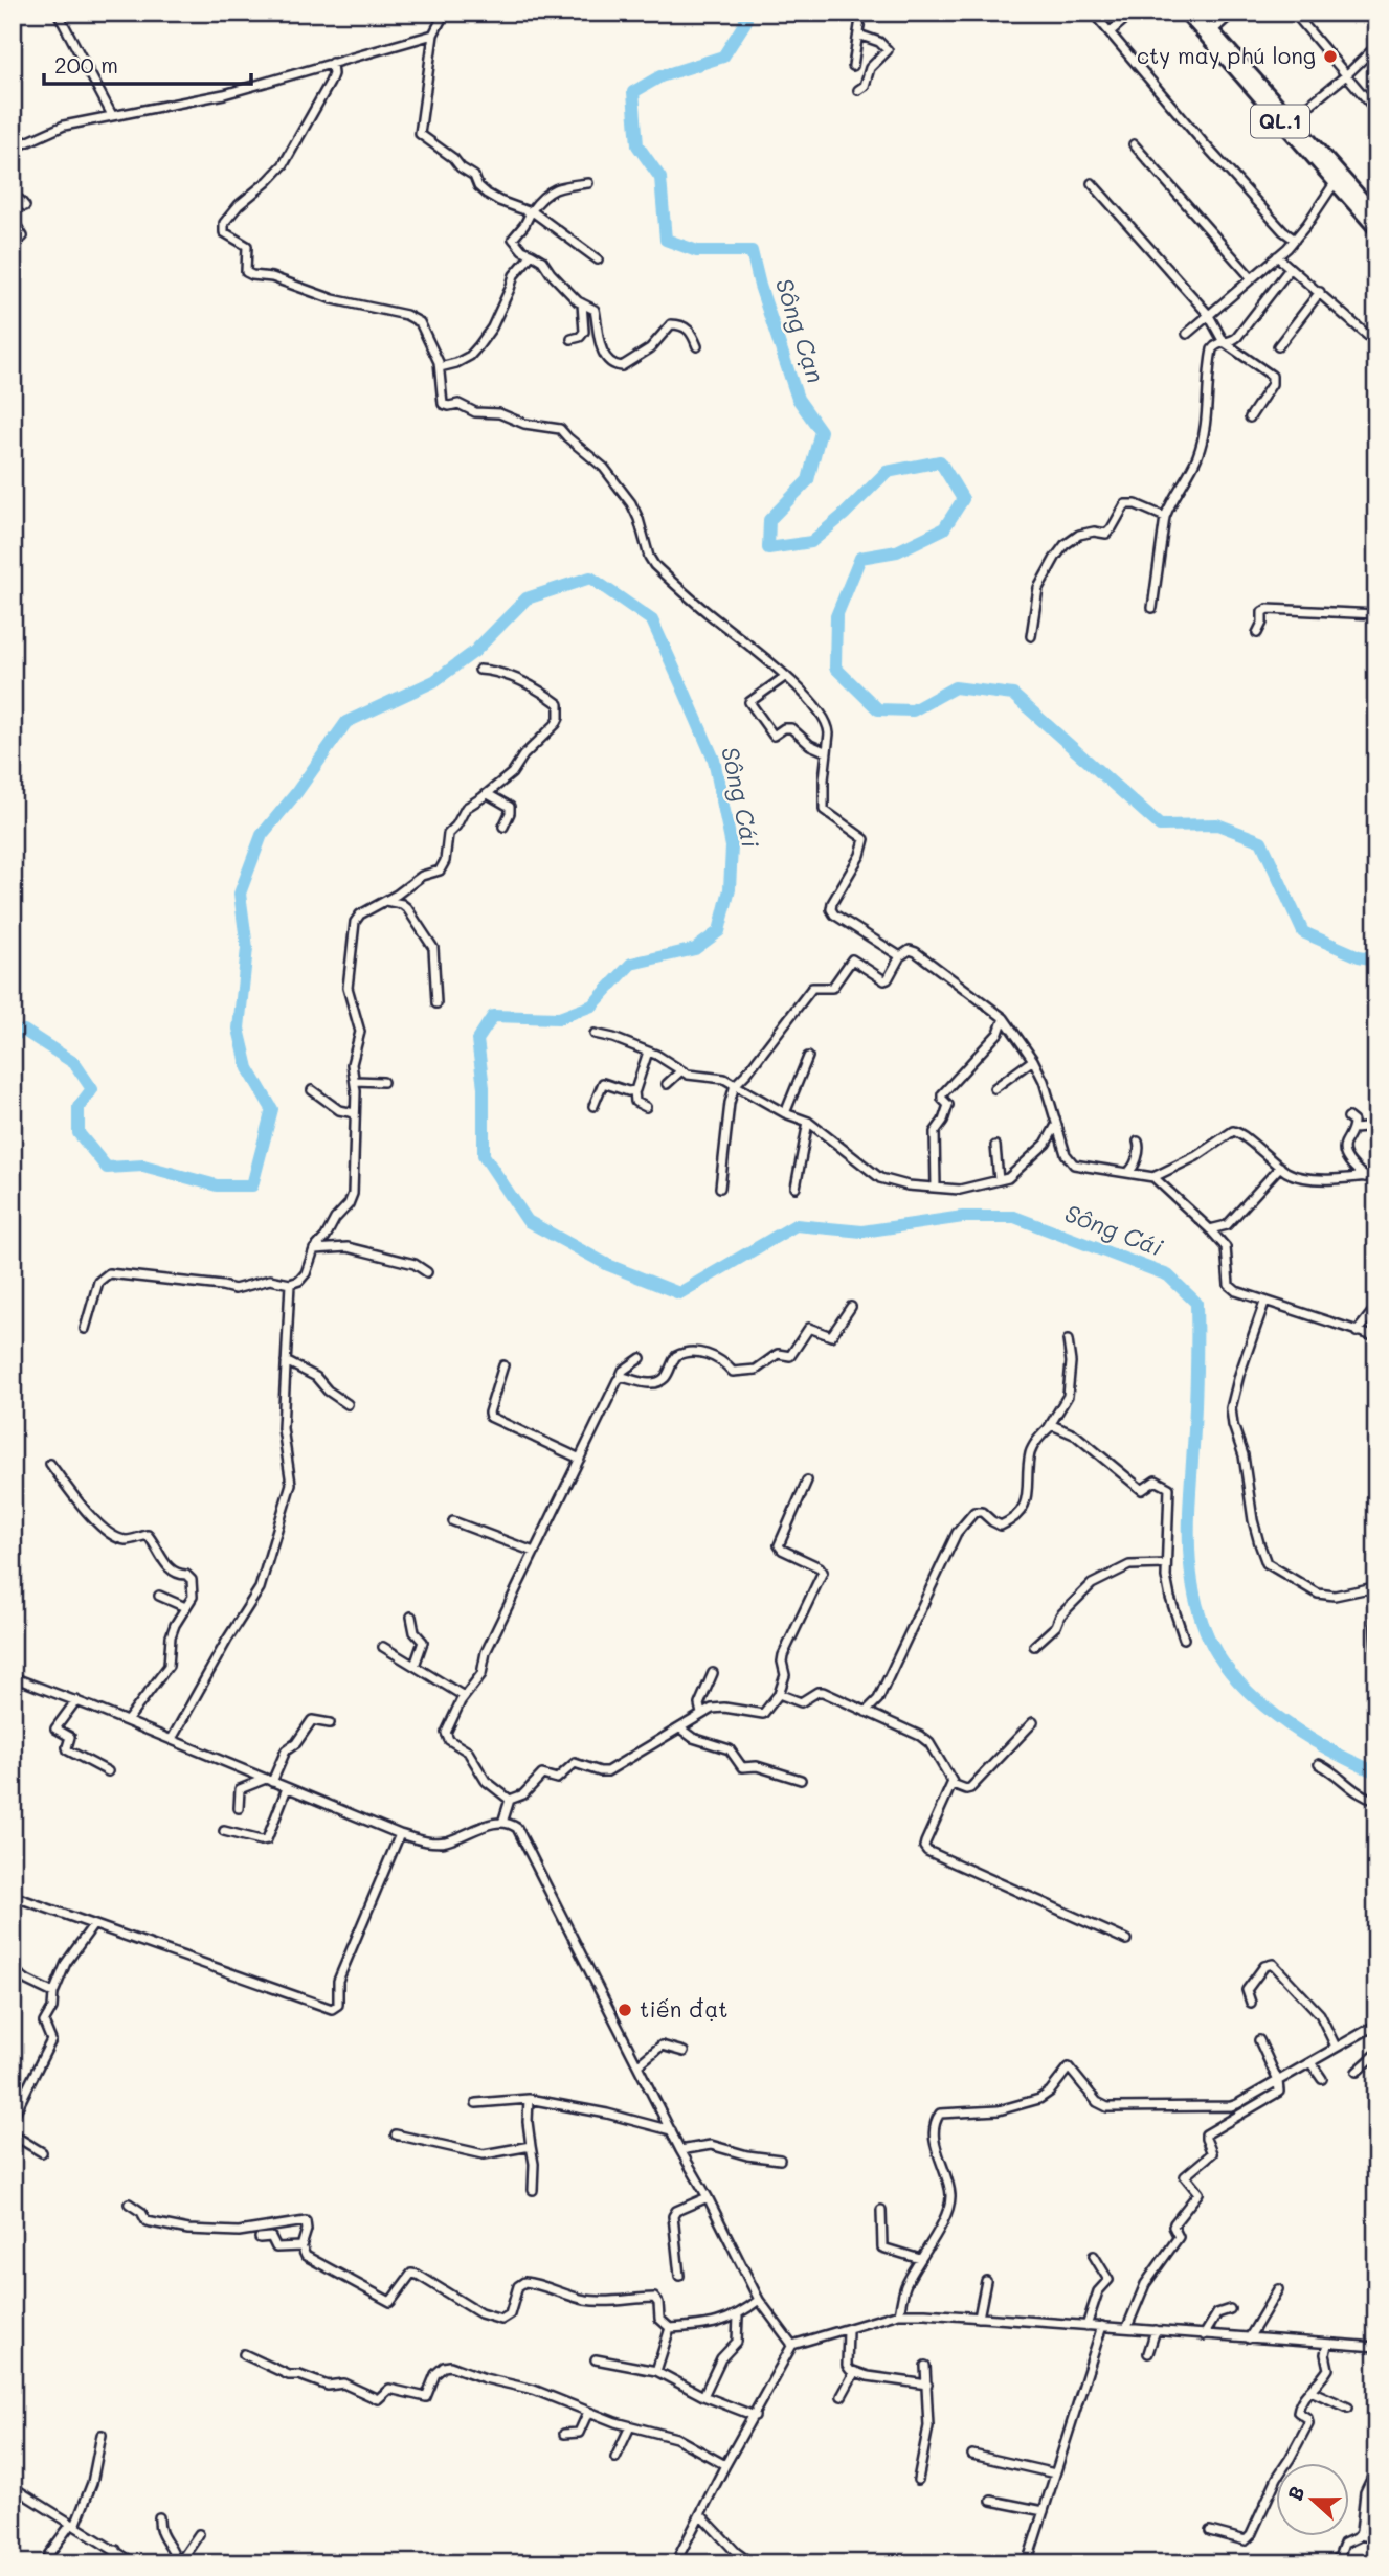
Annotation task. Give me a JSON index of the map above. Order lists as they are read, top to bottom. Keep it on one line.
{"streets":{"highway":["QL.1"]},"water":["Sông Cạn","Sông Cái"],"places":["cty may phú long","tiến đạt"],"scale_bar":"200 m","north":"left"}
